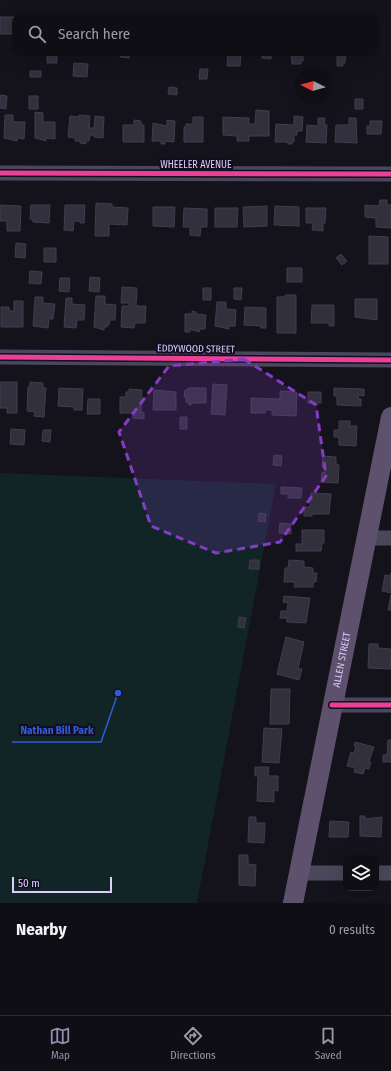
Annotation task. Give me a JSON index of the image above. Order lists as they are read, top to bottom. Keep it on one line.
{"streets":{"main road":["ALLEN STREET"],"street":["WHEELER AVENUE","EDDYWOOD STREET"]},"places":["Nathan Bill Park"],"scale_bar":"50 m","north":"left","page":{"search":"Search here","scale":"50 m","heading":["Nearby","0 results"],"nav":["Map","Directions","Saved"]}}
